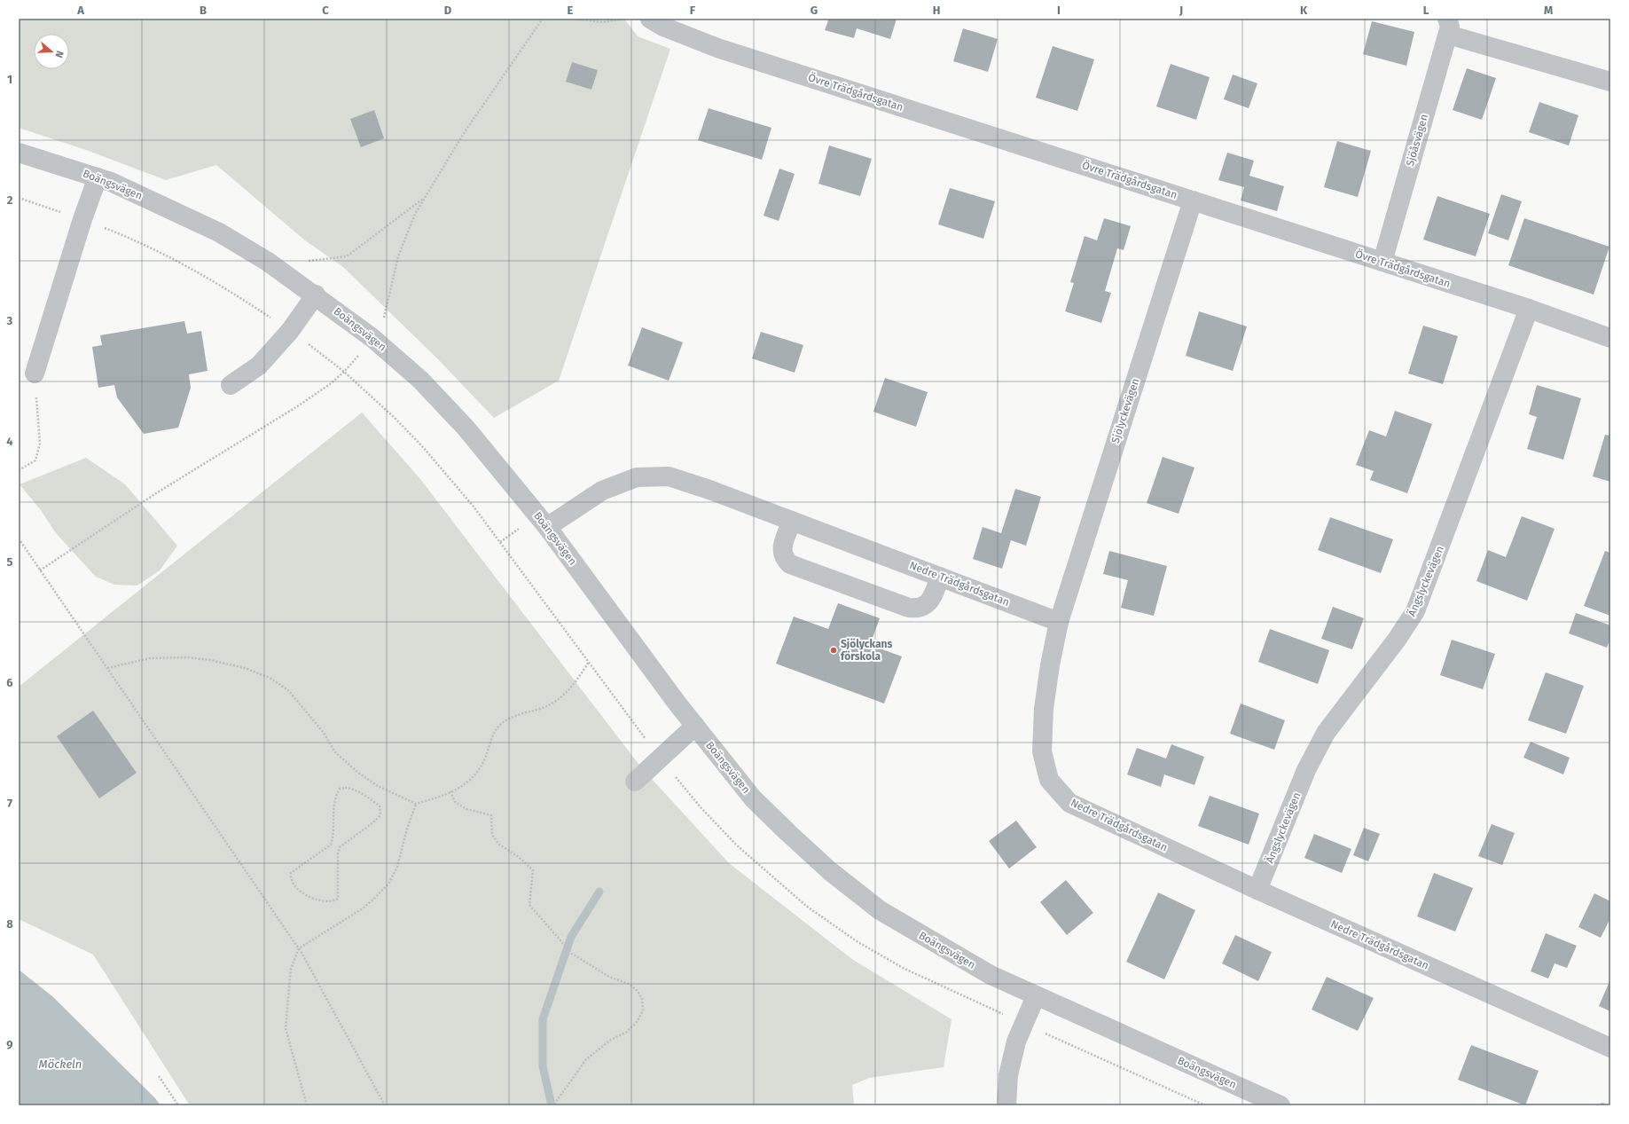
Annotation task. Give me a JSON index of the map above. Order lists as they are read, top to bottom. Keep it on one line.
{"streets":{"street":["Övre Trädgårdsgatan","Sjöåsvägen","Boängsvägen","Sjölyckevägen","Ängslyckevägen","Nedre Trädgårdsgatan"]},"crossings":[["Övre Trädgårdsgatan","Sjöåsvägen"],["Övre Trädgårdsgatan","Sjölyckevägen"],["Övre Trädgårdsgatan","Ängslyckevägen"],["Boängsvägen","Nedre Trädgårdsgatan"],["Sjölyckevägen","Nedre Trädgårdsgatan"],["Ängslyckevägen","Nedre Trädgårdsgatan"]],"water":["Möckeln"],"places":["Sjölyckans förskola"],"north":"right","grid":{"columns":["A","B","C","D","E","F","G","H","I","J","K","L","M"],"rows":["1","2","3","4","5","6","7","8","9"]}}
